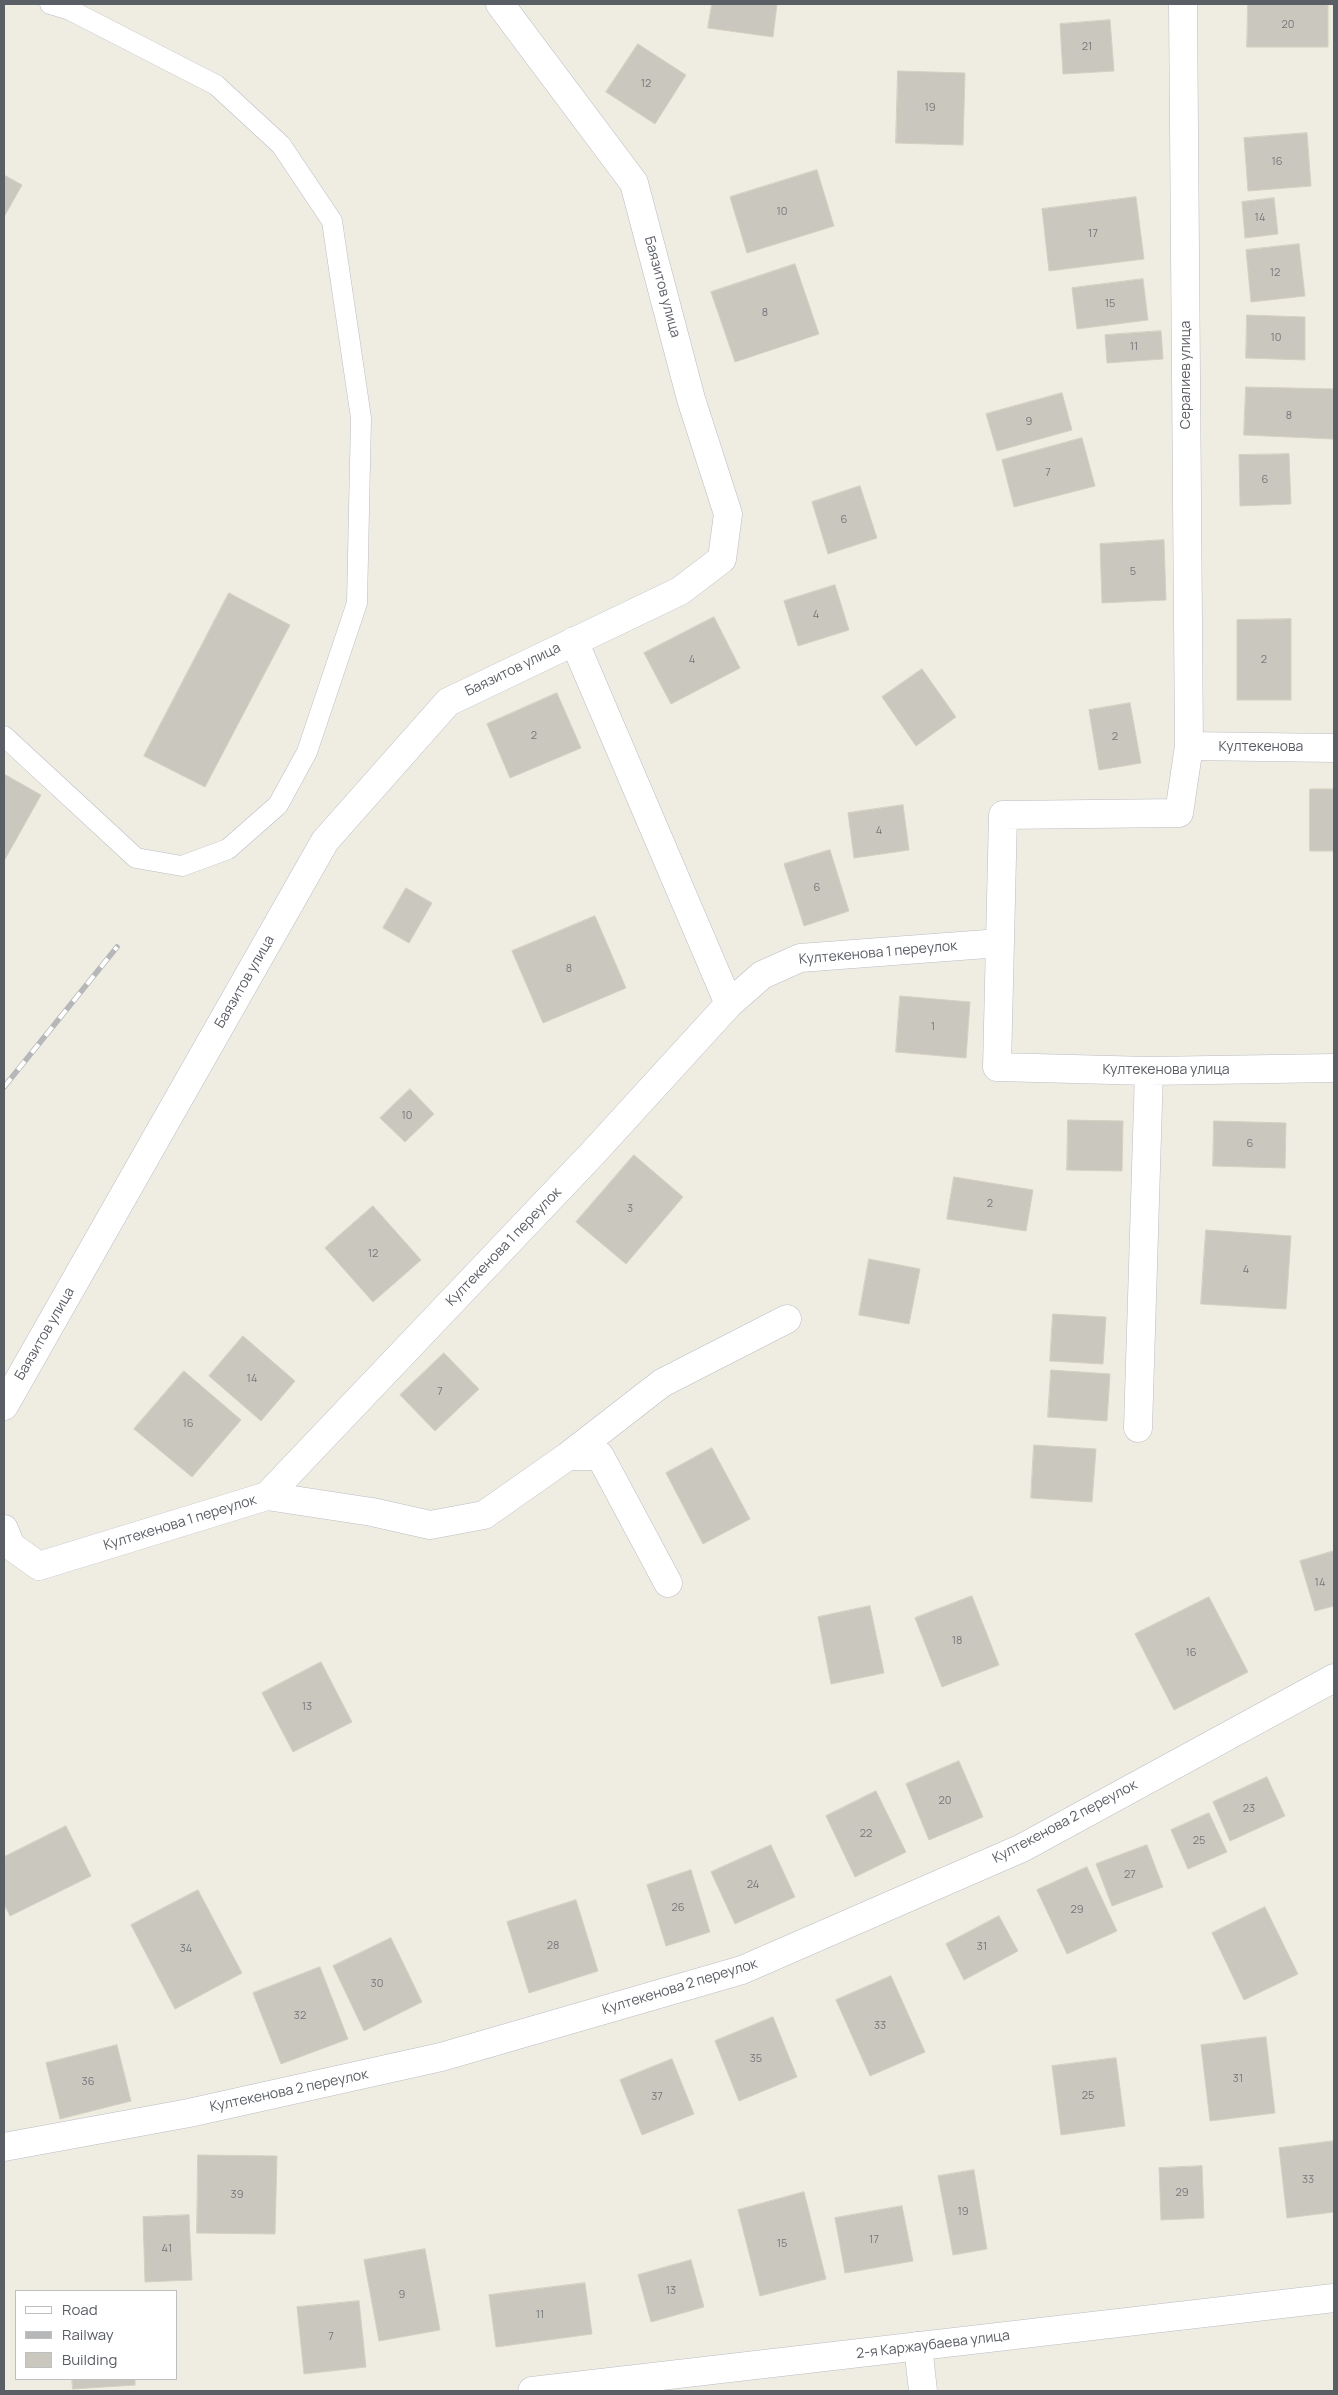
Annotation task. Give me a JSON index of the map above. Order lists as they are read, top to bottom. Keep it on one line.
{"streets":{"street":["Баязитов улица","Сералиев улица","Култекенова","Култекенова 1 переулок","Култекенова улица","Култекенова 2 переулок","2-я Каржаубаева улица"]},"crossings":[["Баязитов улица","Култекенова 1 переулок"],["Сералиев улица","Култекенова"],["Сералиев улица","Култекенова 1 переулок"],["Сералиев улица","Култекенова улица"],["Култекенова 1 переулок","Култекенова улица"]],"house_numbers":["20","21","12","19","16","10","14","17","12","15","8","10","11","8","9","7","6","6","5","4","4","2","2","2","4","6","8","1","10","6","2","3","12","4","14","7","16","14","18","16","13","20","23","22","25","27","24","26","29","28","31","34","30","32","33","35","31","36","25","37","33","29","39","19","17","15","41","13","9","11","7"],"legend":["Road","Railway","Building"]}
